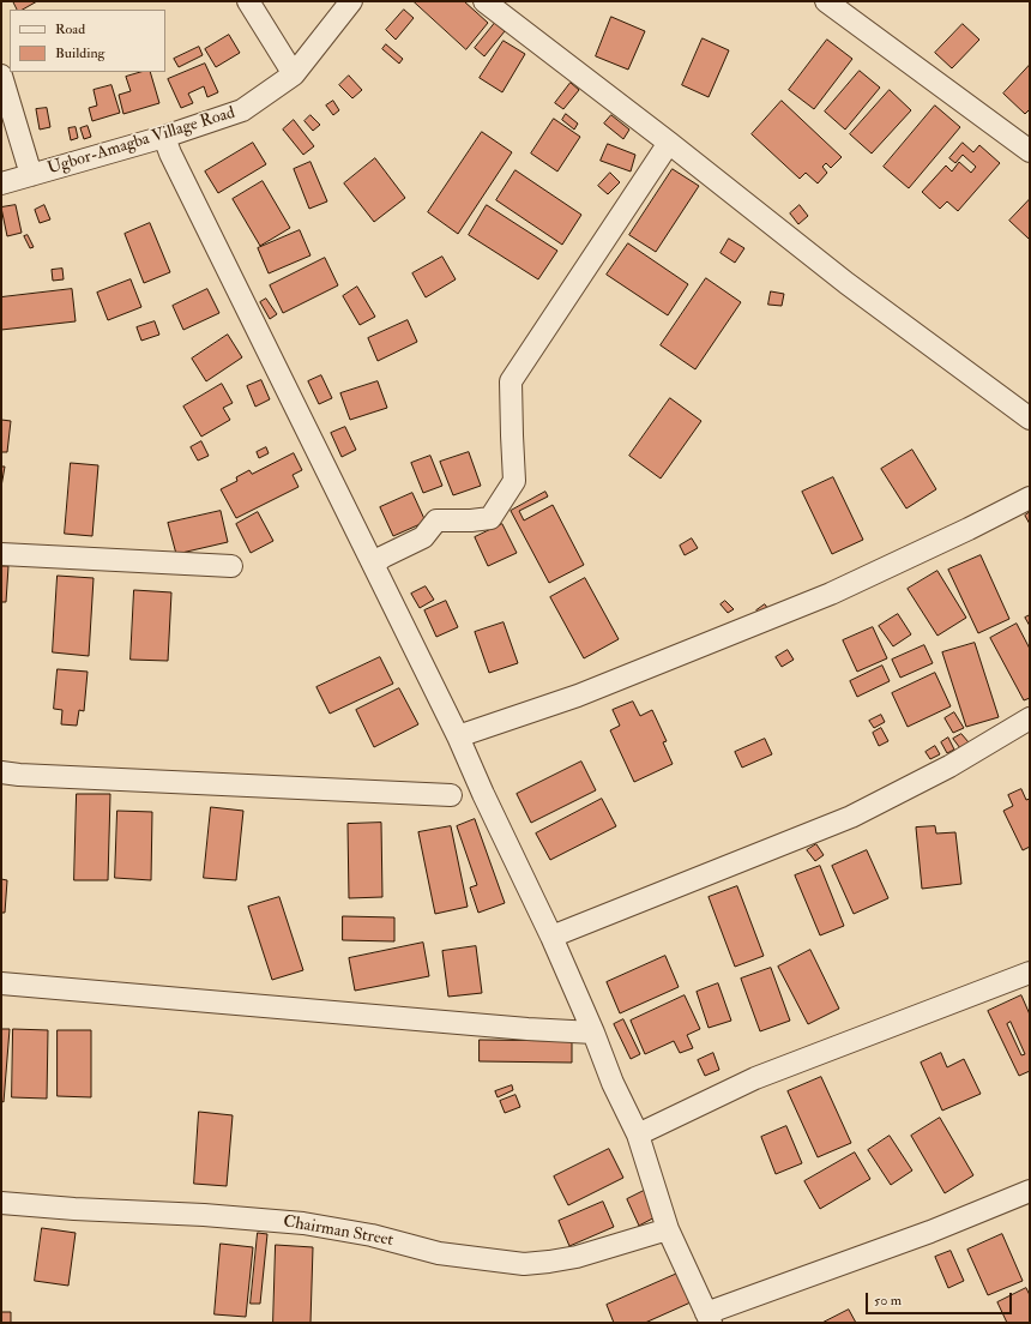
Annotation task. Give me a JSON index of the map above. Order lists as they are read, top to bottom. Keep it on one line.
{"streets":{"street":["Ugbor-Amagba Village Road","Chairman Street"]},"legend":["Road","Building"],"scale_bar":"50 m"}
